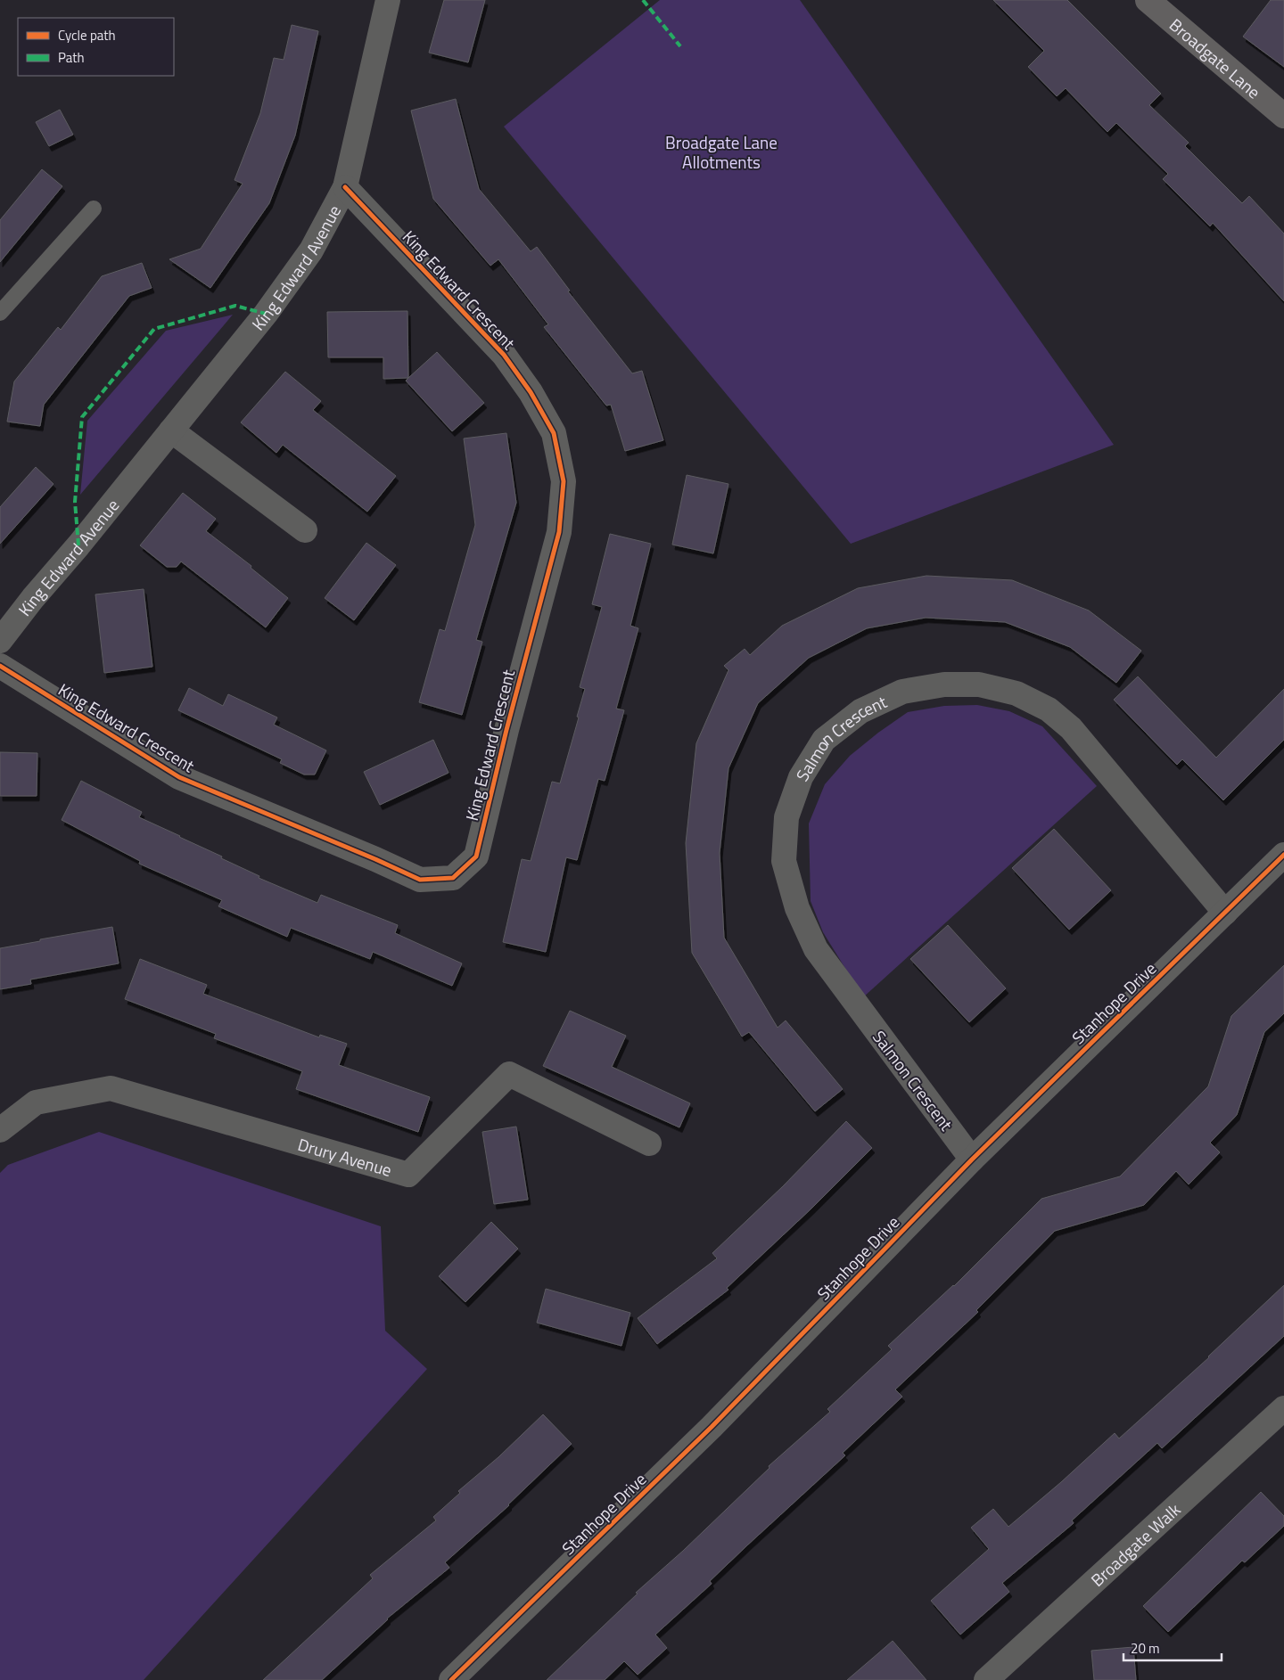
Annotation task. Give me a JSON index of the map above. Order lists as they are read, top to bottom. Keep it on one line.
{"streets":{"street":["Broadgate Lane","King Edward Avenue","King Edward Crescent","Salmon Crescent","Stanhope Drive","Drury Avenue","Broadgate Walk"]},"crossings":[["King Edward Avenue","King Edward Crescent"],["Salmon Crescent","Stanhope Drive"]],"parks":["Broadgate Lane Allotments"],"legend":["Cycle path","Path"],"scale_bar":"20 m"}
